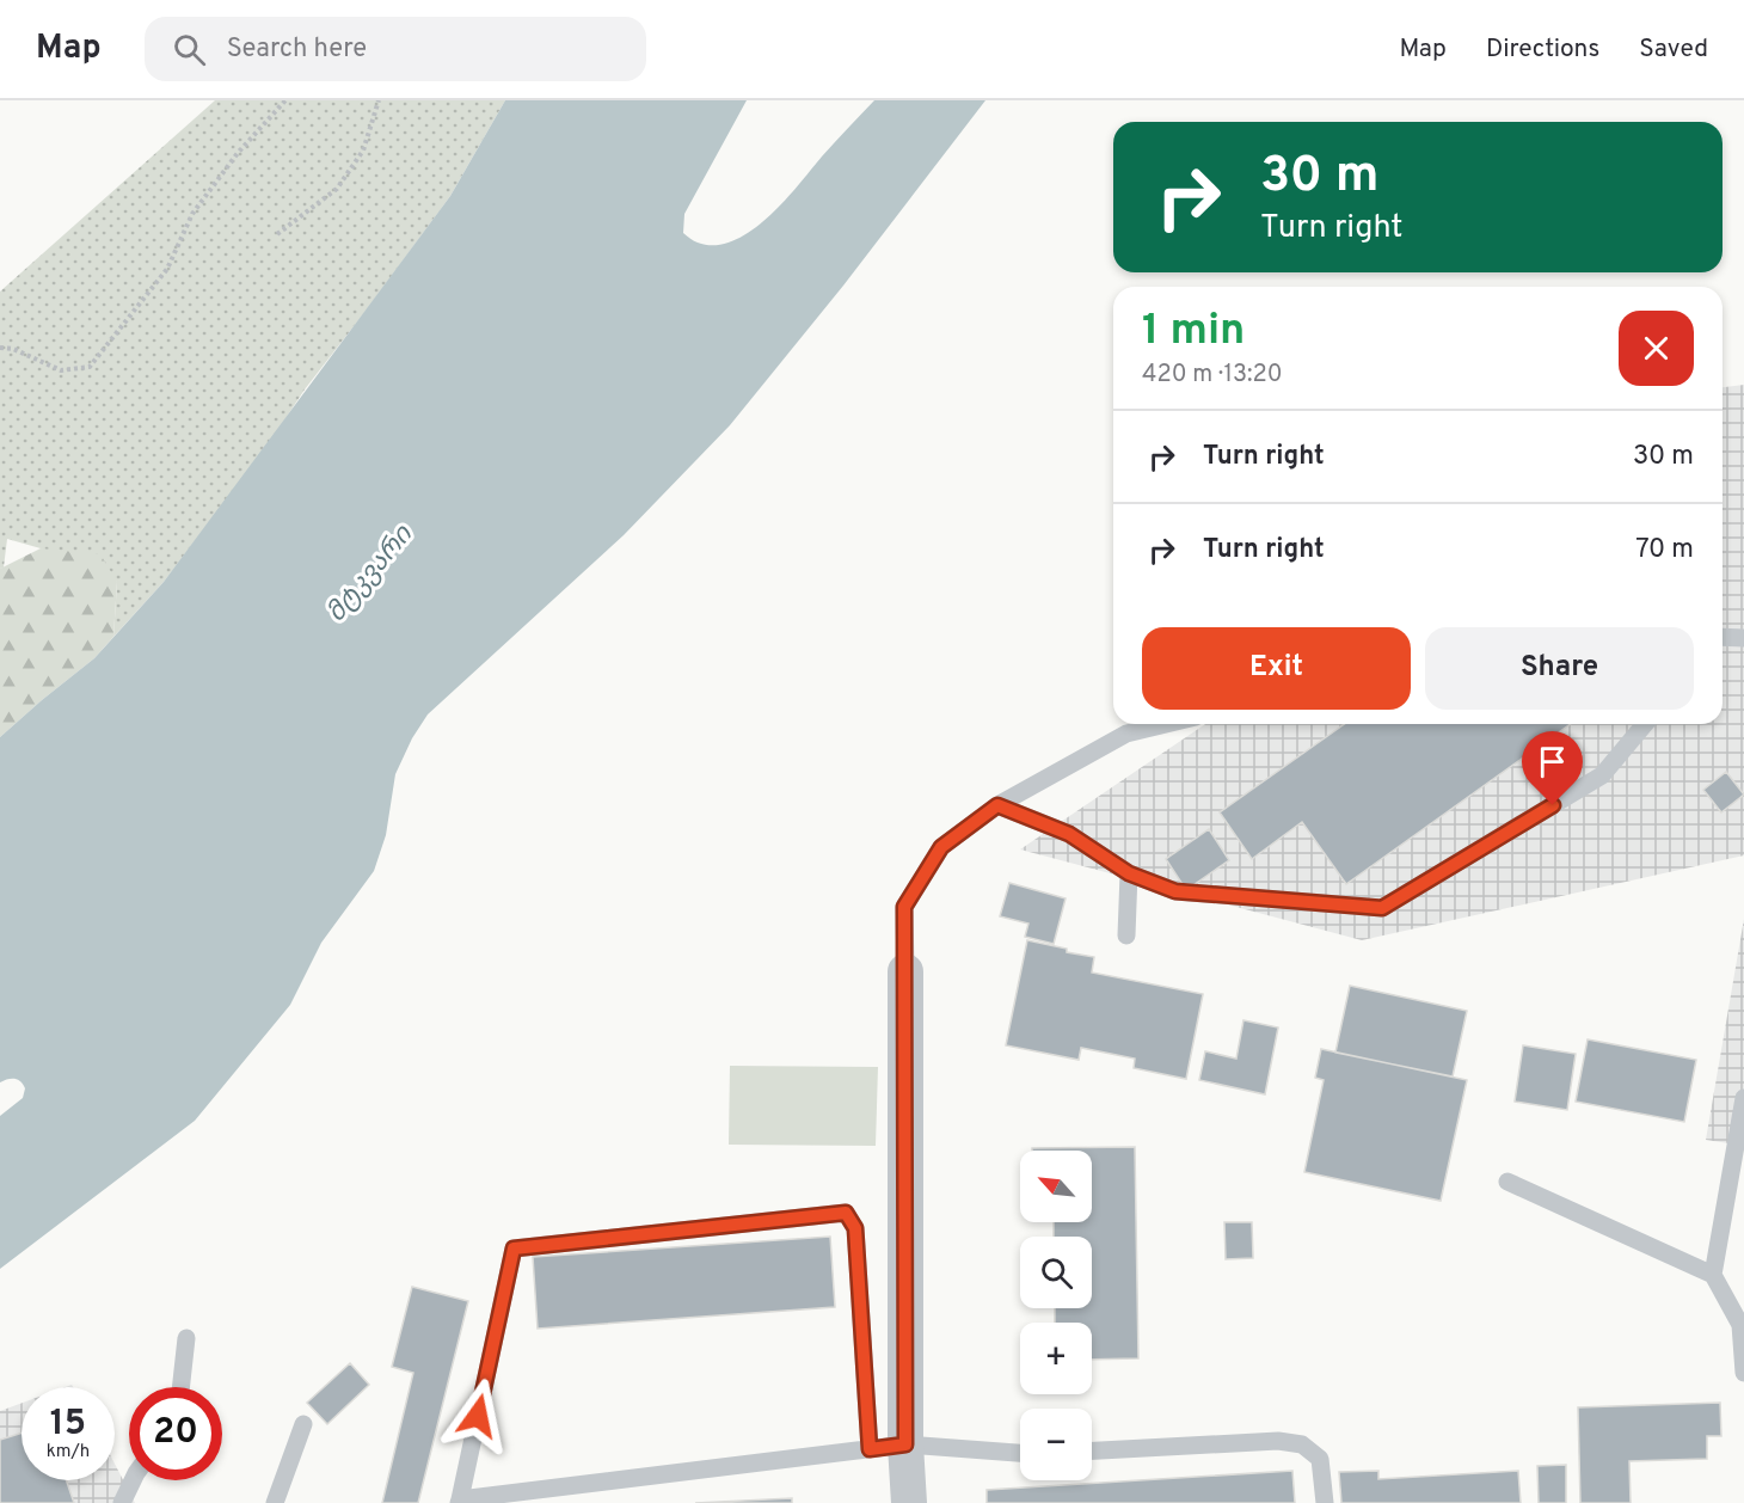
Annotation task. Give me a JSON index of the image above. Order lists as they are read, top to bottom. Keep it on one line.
{"water":["მტკვარი"],"north":"top left","page":{"header":"Map","search":"Search here","nav":["Map","Directions","Saved"],"turn":["30 m","Turn right"],"heading":["1 min","420 m · 13:20"],"list":[{"name":"Turn right","value":"30 m"},{"name":"Turn right","value":"70 m"}],"buttons":["Exit","Share"],"map_buttons":["+","−"],"speed":"15 km/h","limit":"20"}}
